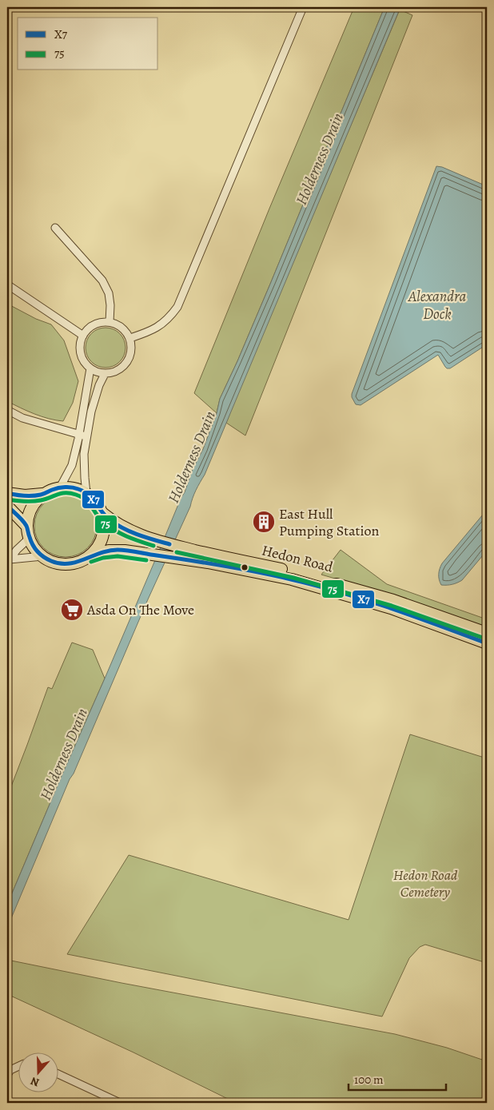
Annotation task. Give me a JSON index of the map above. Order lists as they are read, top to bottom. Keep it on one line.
{"streets":{"highway":["Hedon Road"]},"water":["Holderness Drain","Alexandra Dock"],"parks":["Hedon Road Cemetery"],"places":{"building":["East Hull Pumping Station"],"supermarket":["Asda On The Move"]},"lines":["transit line X7","transit line 75"],"legend":["X7","75"],"scale_bar":"100 m","north":"bottom"}
